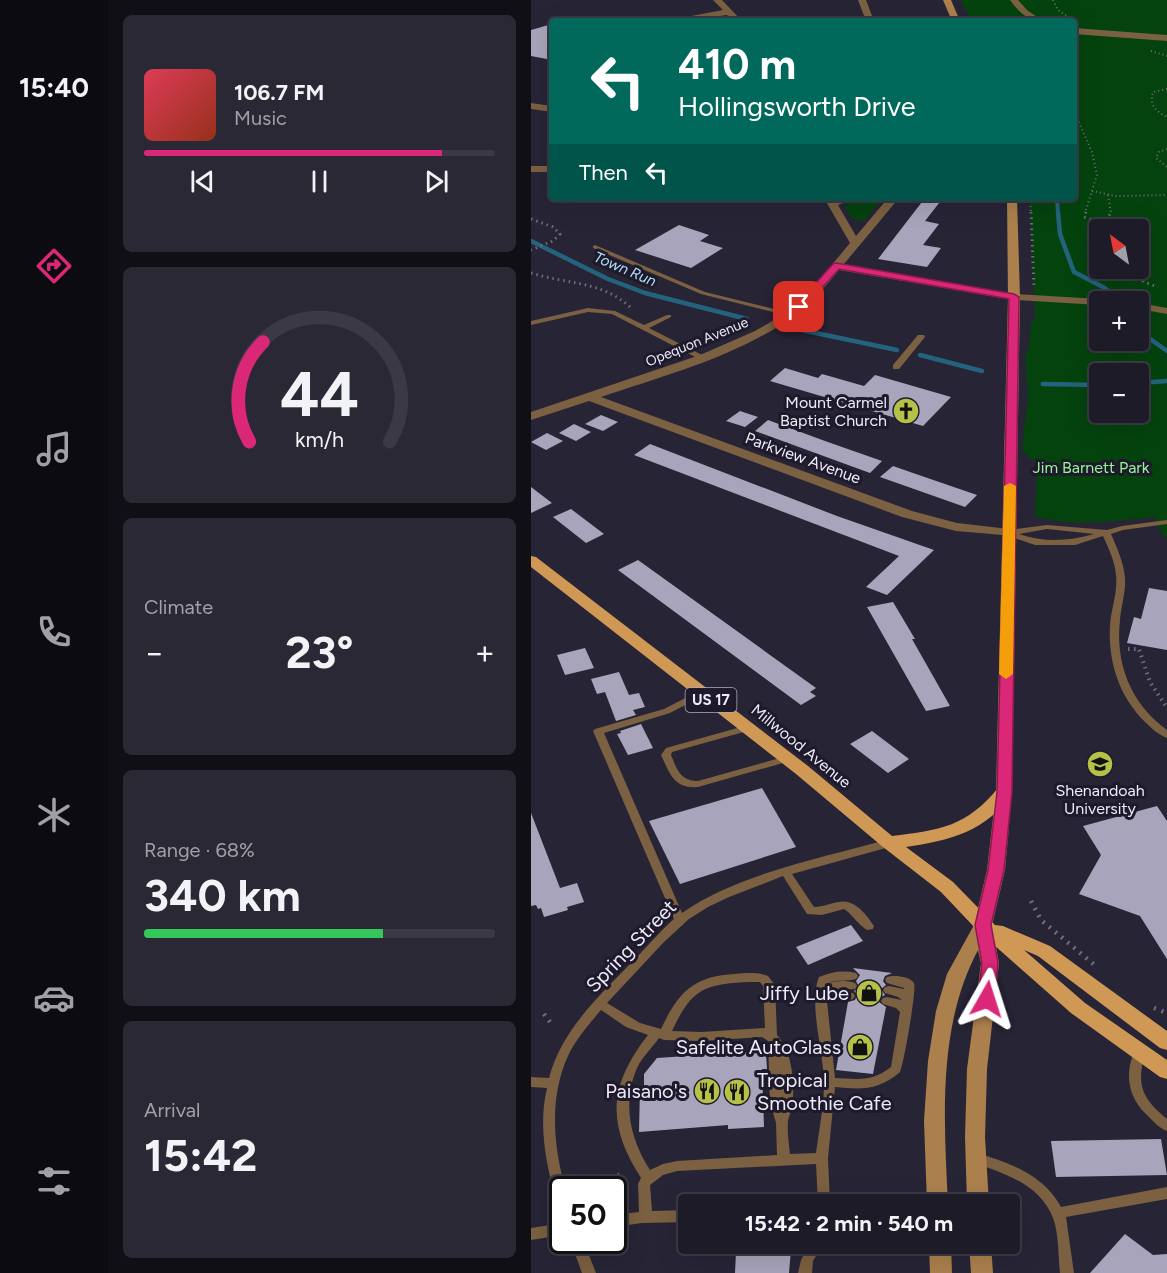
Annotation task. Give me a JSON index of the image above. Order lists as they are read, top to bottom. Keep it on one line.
{"streets":{"main road":["US 17","Millwood Avenue"],"street":["Opequon Avenue","Parkview Avenue"],"lane":["Spring Street"]},"crossings":[["Opequon Avenue","Parkview Avenue"],["Millwood Avenue","Spring Street"]],"water":["Town Run"],"parks":["Jim Barnett Park"],"places":{"church":["Mount Carmel Baptist Church"],"school or university":["Shenandoah University"],"shop":["Jiffy Lube","Safelite AutoGlass"],"restaurant":["Paisano's","Tropical Smoothie Cafe"]},"north":"top left","page":{"tabs":"15:40","turn":["410 m","Hollingsworth Drive"],"song":["106.7 FM","Music"],"then":"Then","map_buttons":["+","−"],"tile":["Climate",["Range · 68%","340 km"],["Arrival","15:42"]],"heat":["−","23°","+"],"limit":"50","trip":"15:42 · 2 min · 540 m","gauge":["44","km/h"]}}
